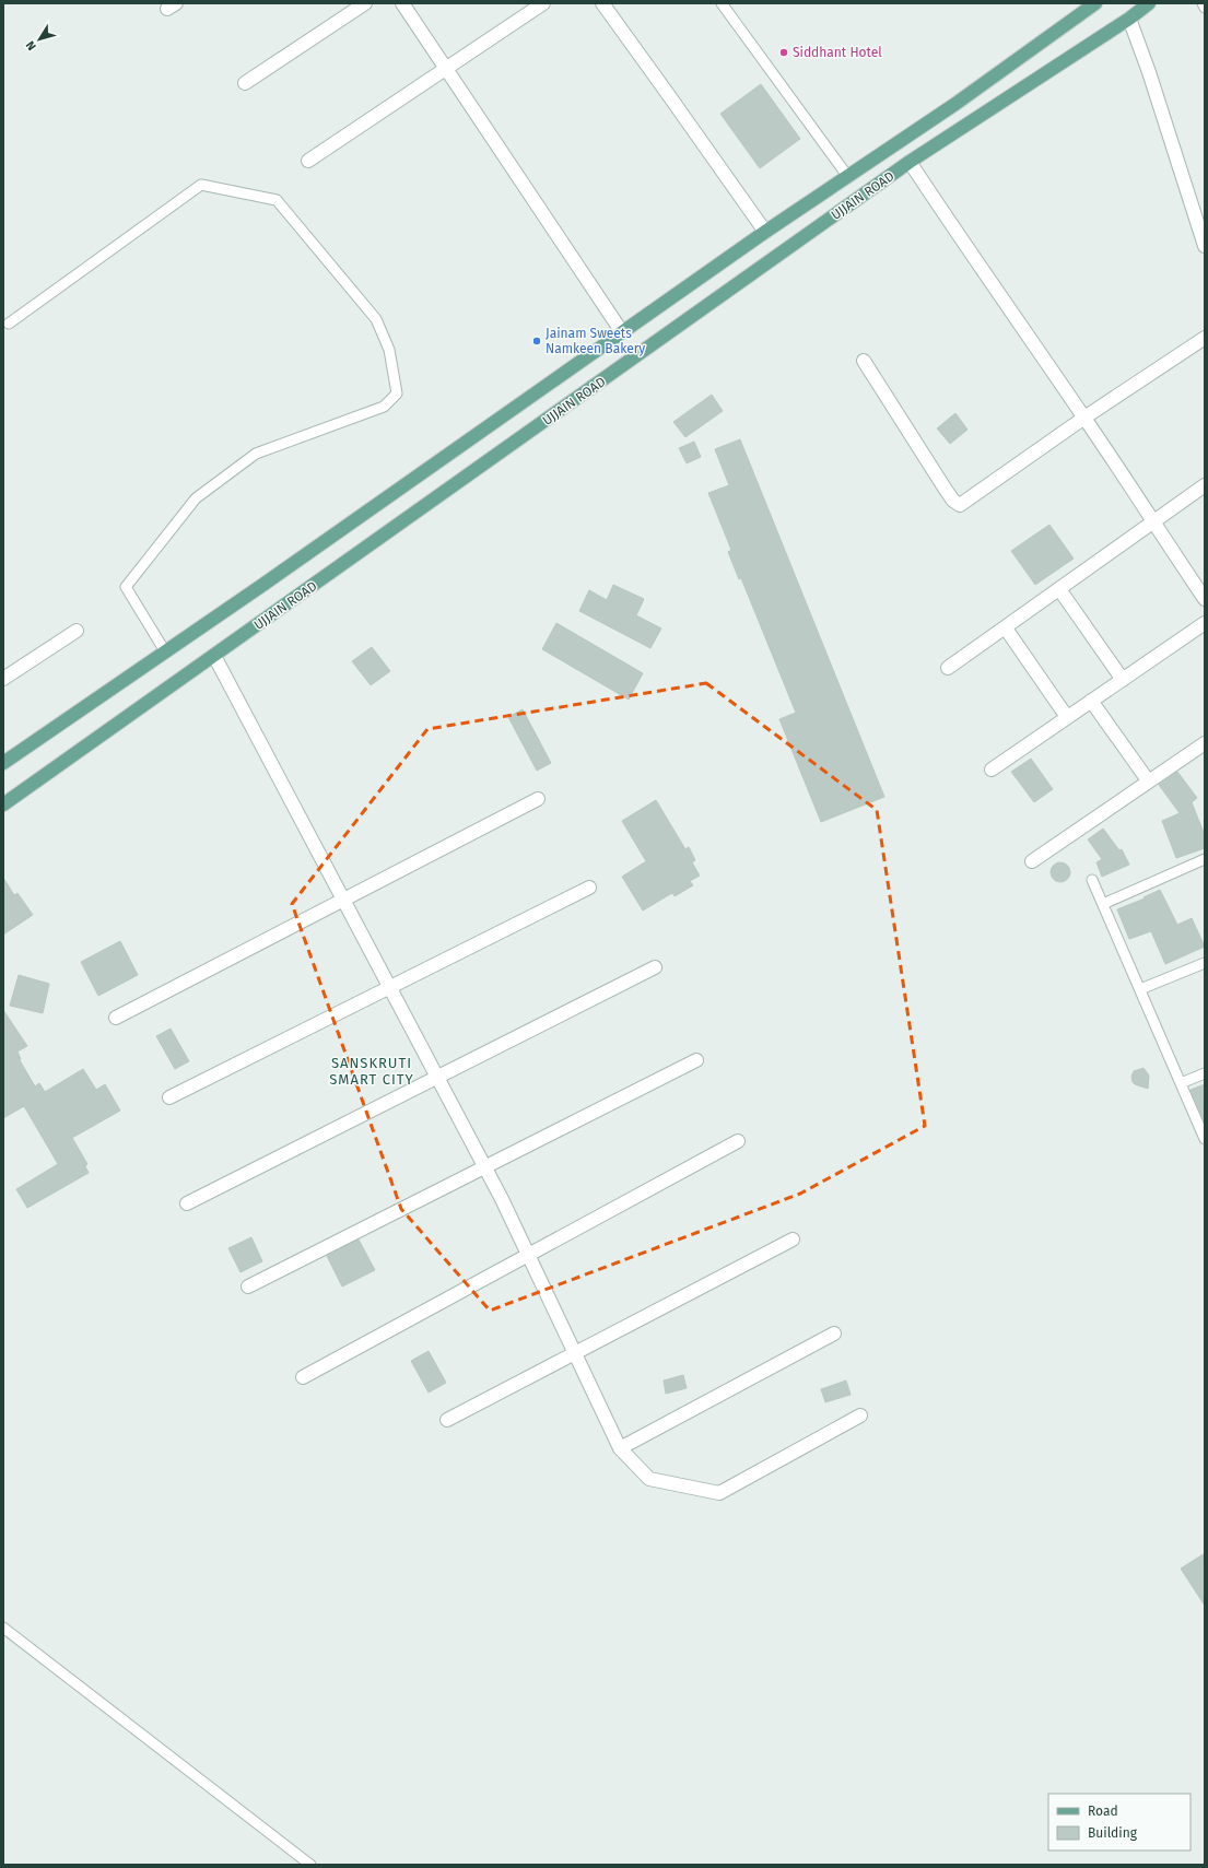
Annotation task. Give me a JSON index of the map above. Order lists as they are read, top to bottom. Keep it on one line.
{"streets":{"main road":["UJJAIN ROAD"]},"districts":["SANSKRUTI SMART CITY"],"places":["Siddhant Hotel","Jainam Sweets Namkeen Bakery"],"legend":["Road","Building"],"north":"bottom left"}
